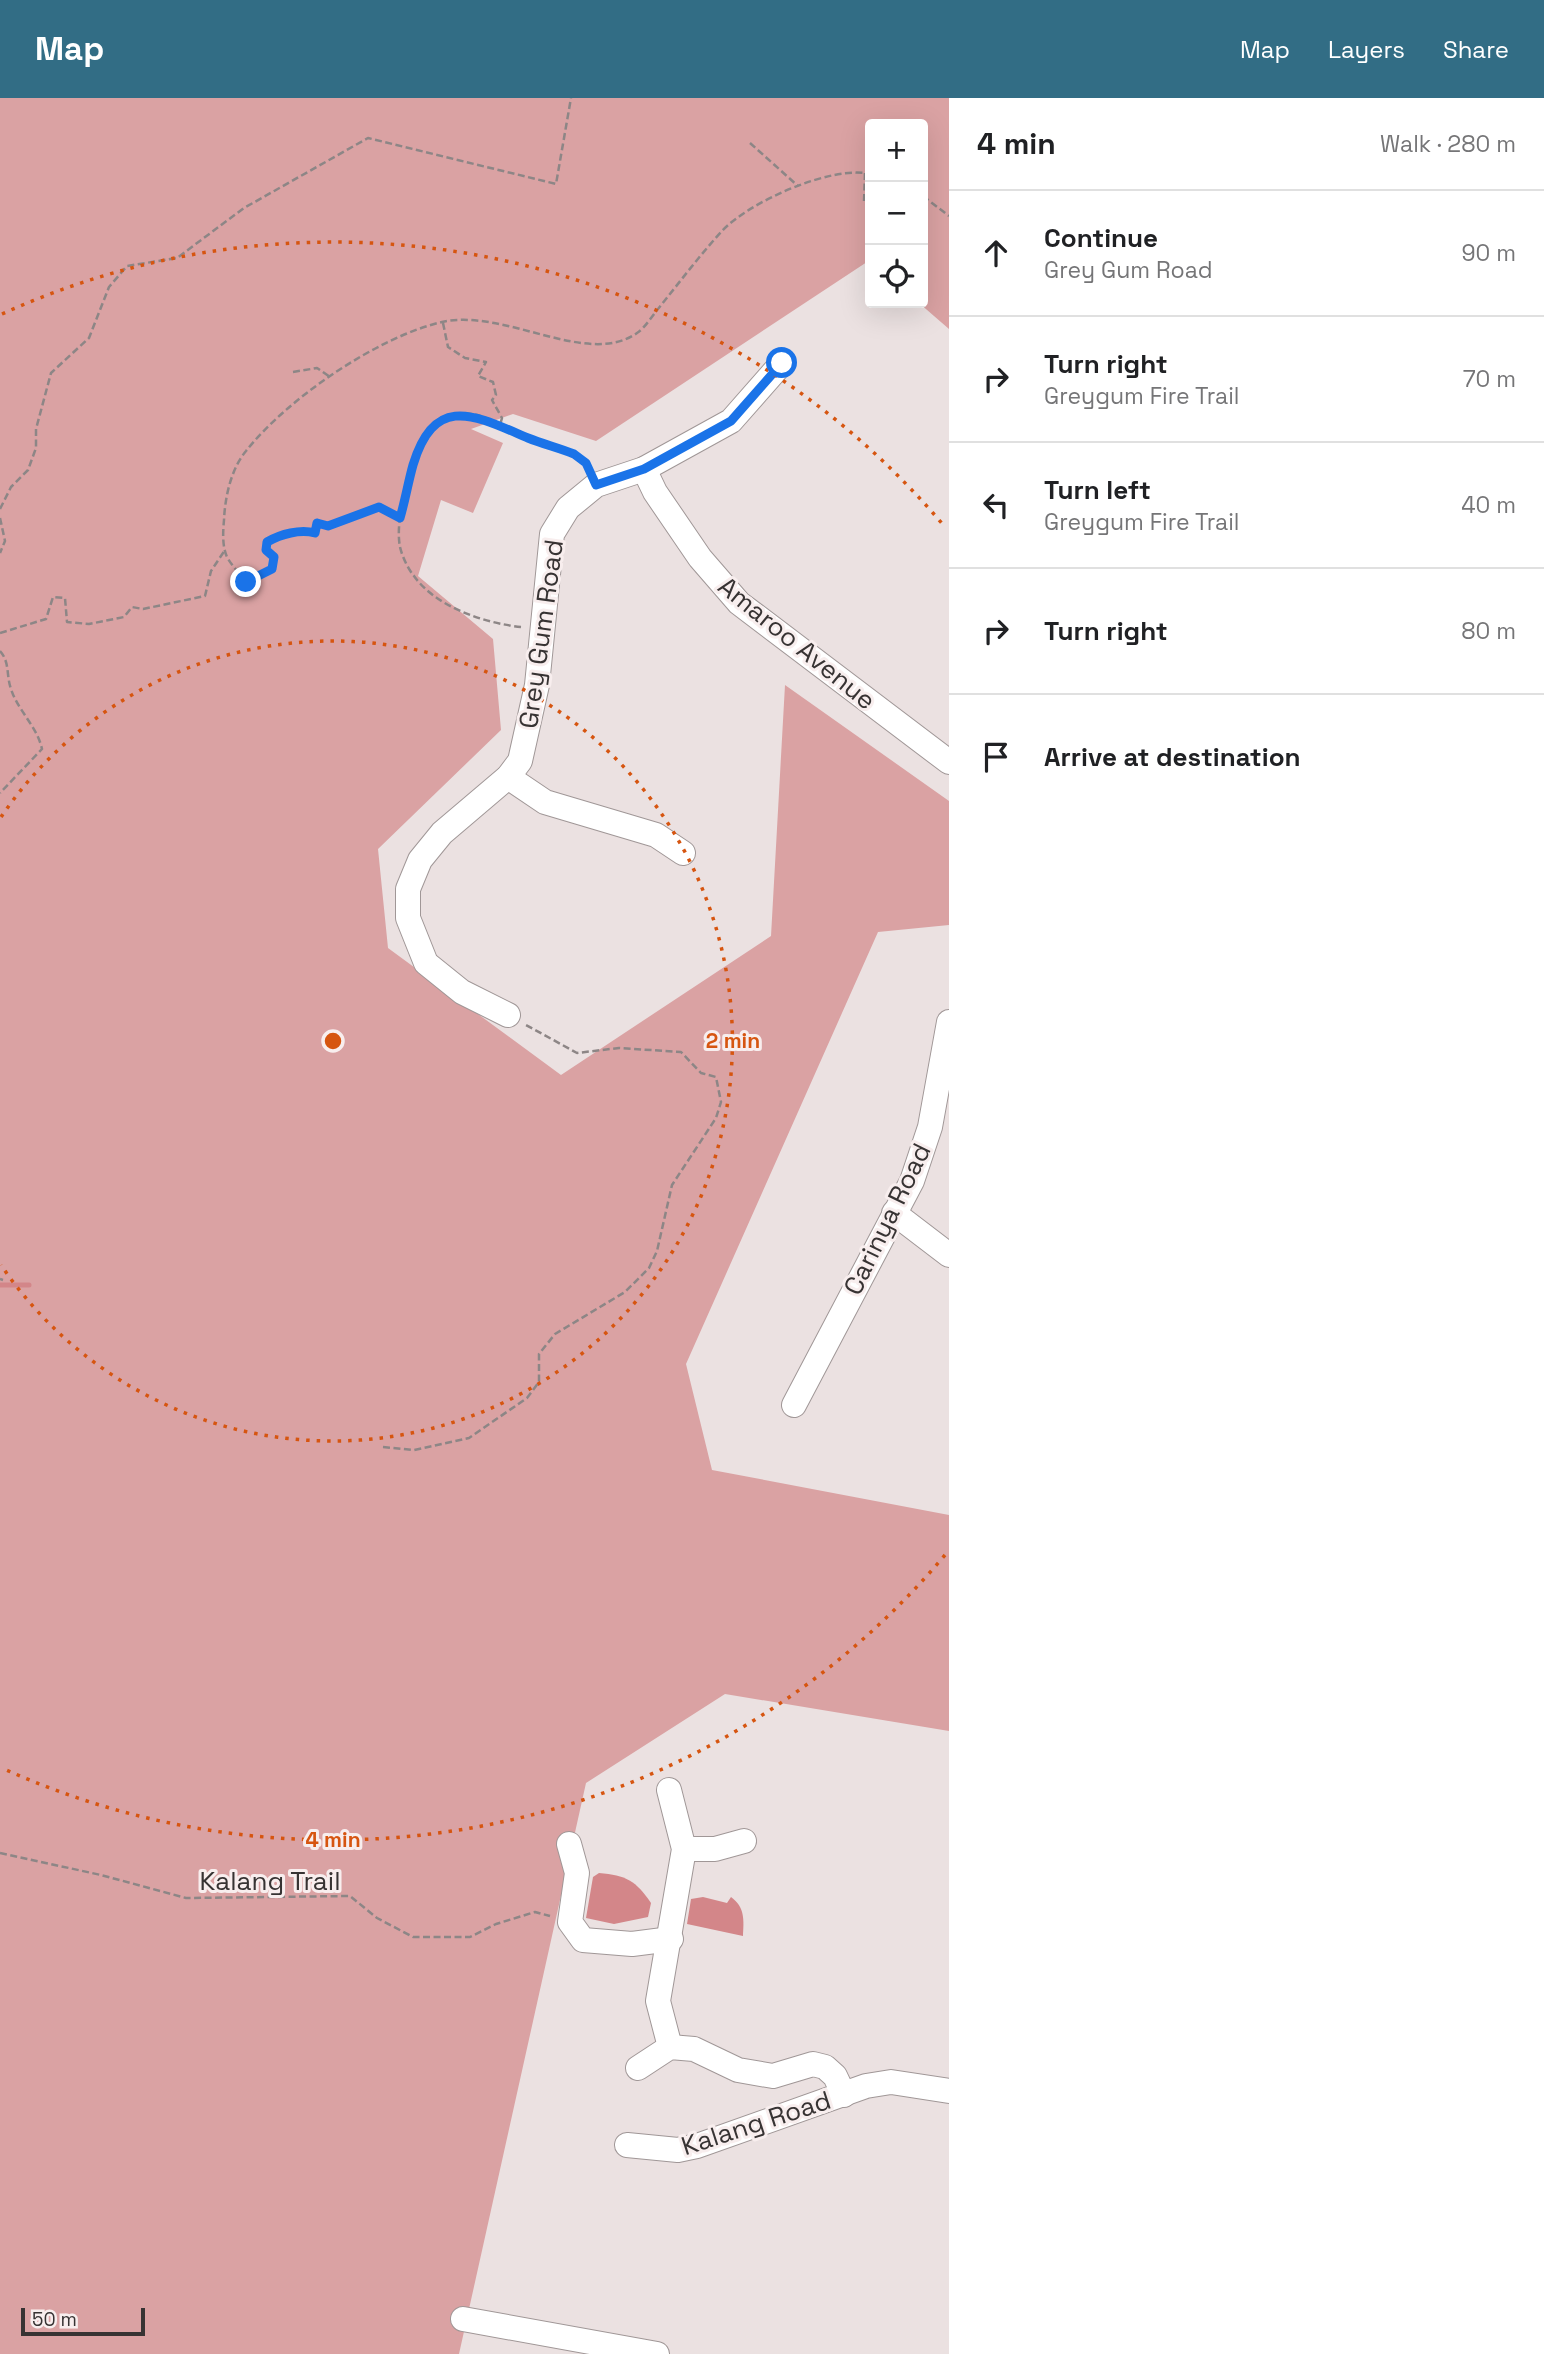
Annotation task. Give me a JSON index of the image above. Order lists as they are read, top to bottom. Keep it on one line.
{"streets":{"street":["Grey Gum Road","Amaroo Avenue","Carinya Road","Kalang Road"],"path":["Kalang Trail"]},"crossings":[["Grey Gum Road","Amaroo Avenue"]],"scale_bar":"50 m","page":{"header":"Map","nav":["Map","Layers","Share"],"heading":["4 min","Walk · 280 m"],"map_buttons":["+","−"],"list":[["Continue","Grey Gum Road","90 m"],["Turn right","Greygum Fire Trail","70 m"],["Turn left","Greygum Fire Trail","40 m"],["Turn right","80 m"],"Arrive at destination"],"scale":"50 m"},"rings":["2 min","4 min"]}
